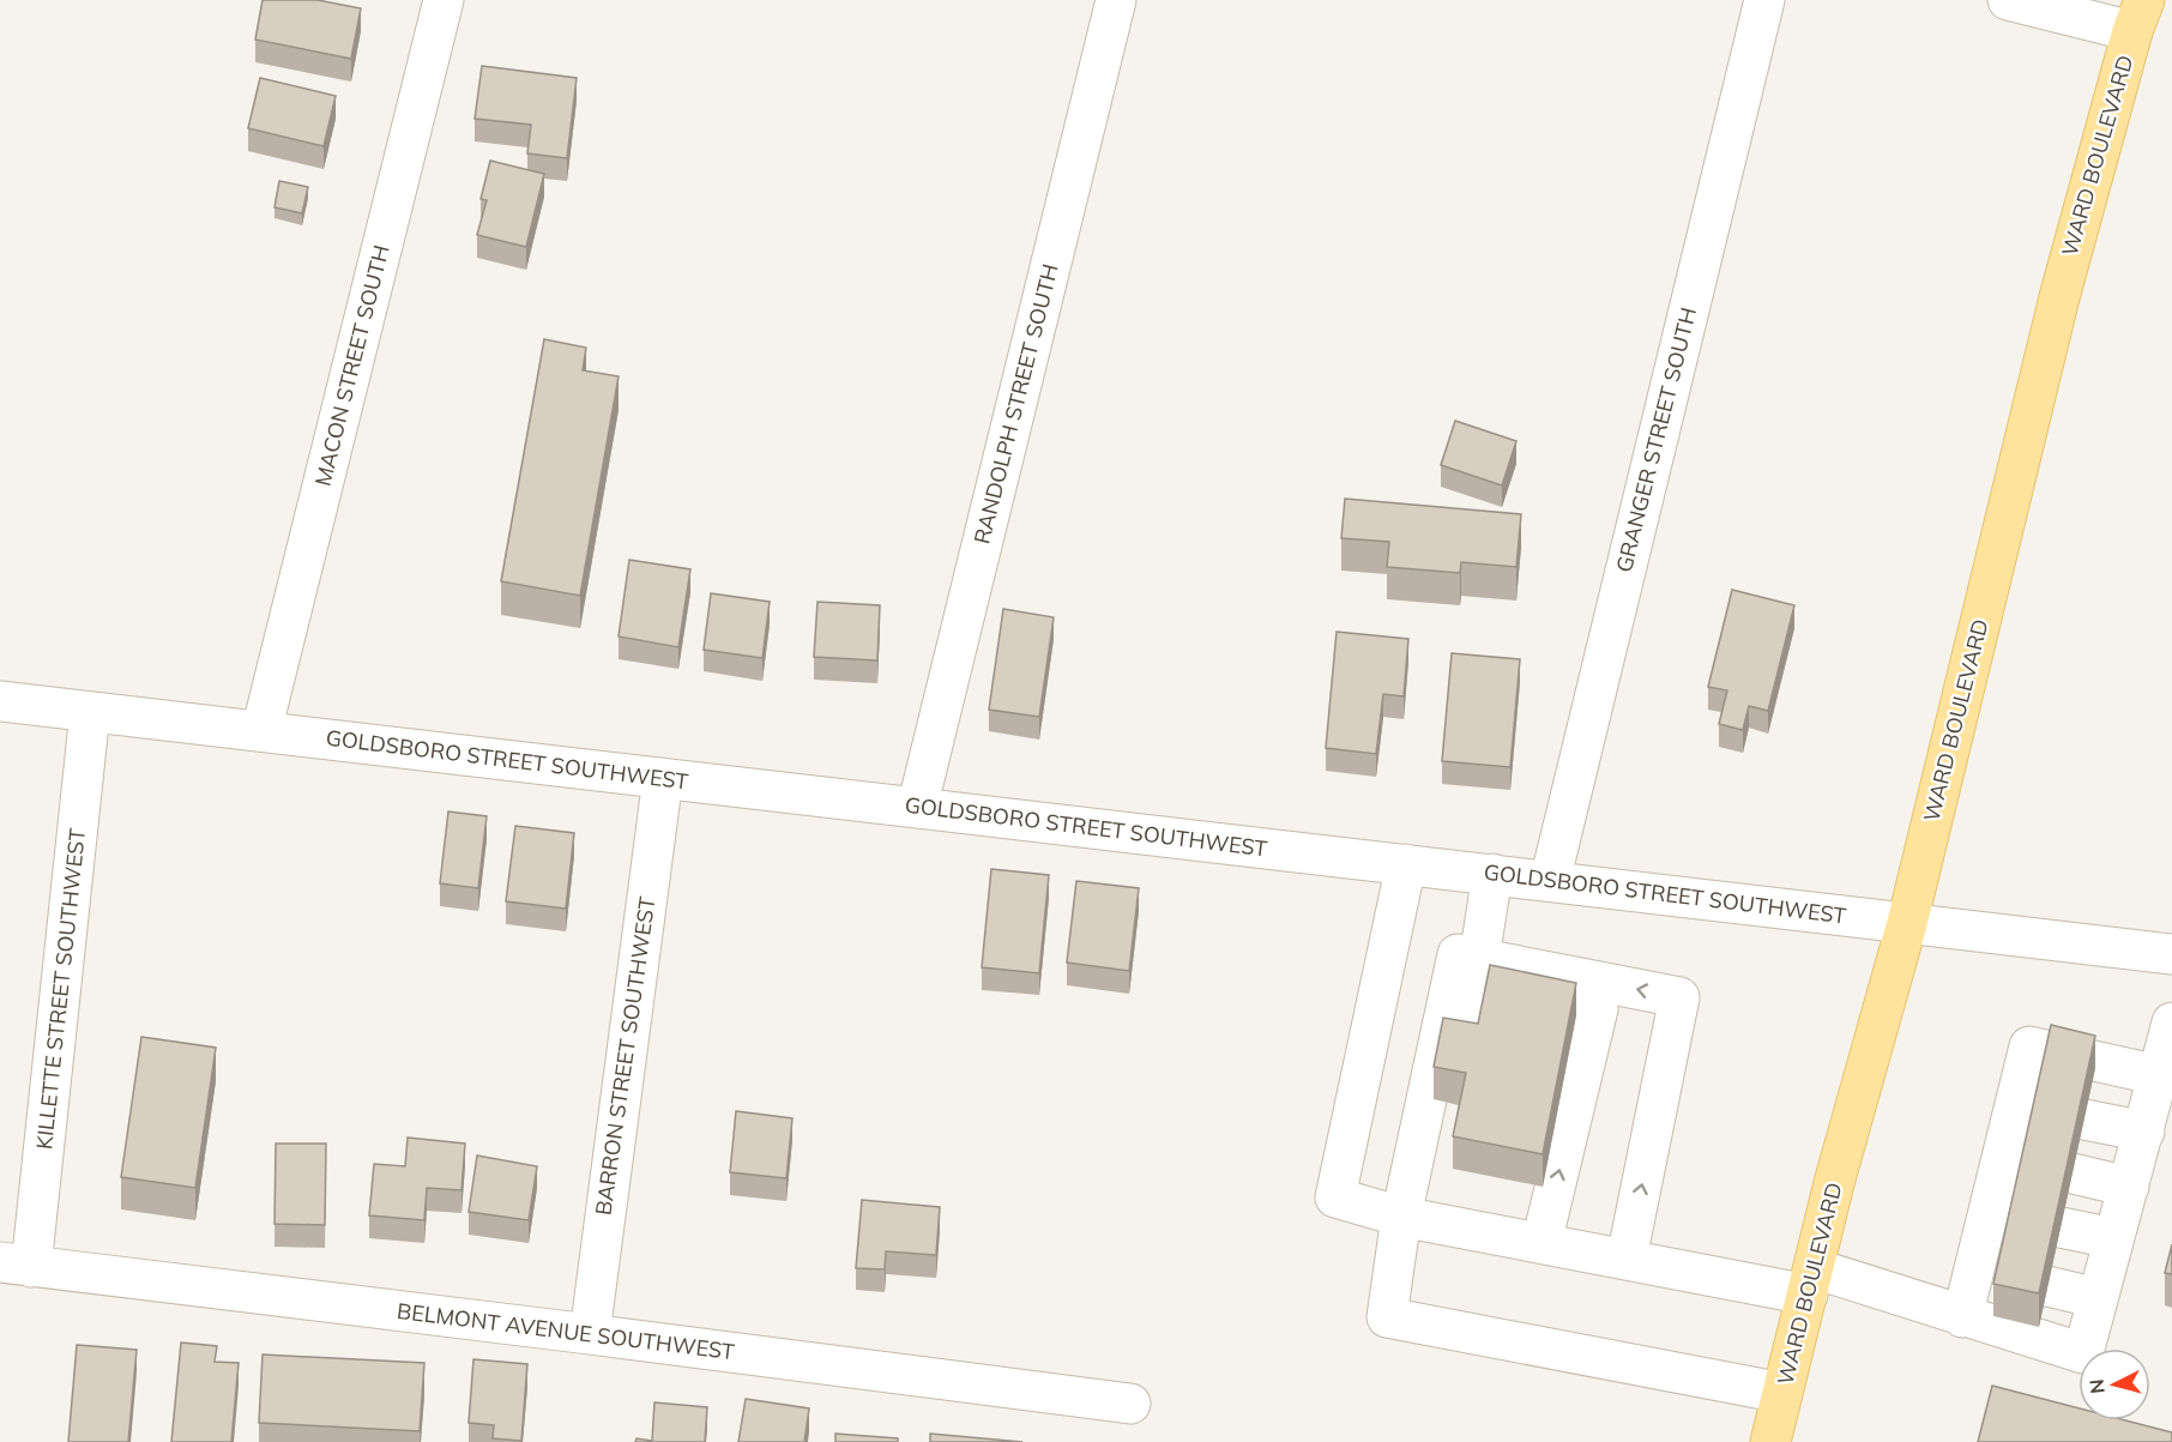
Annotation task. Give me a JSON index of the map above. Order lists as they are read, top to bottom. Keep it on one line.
{"streets":{"main road":["WARD BOULEVARD"],"street":["MACON STREET SOUTH","RANDOLPH STREET SOUTH","GRANGER STREET SOUTH","GOLDSBORO STREET SOUTHWEST","KILLETTE STREET SOUTHWEST","BARRON STREET SOUTHWEST","BELMONT AVENUE SOUTHWEST"]},"crossings":[["WARD BOULEVARD","GOLDSBORO STREET SOUTHWEST"],["MACON STREET SOUTH","GOLDSBORO STREET SOUTHWEST"],["RANDOLPH STREET SOUTH","GOLDSBORO STREET SOUTHWEST"],["GRANGER STREET SOUTH","GOLDSBORO STREET SOUTHWEST"],["GOLDSBORO STREET SOUTHWEST","KILLETTE STREET SOUTHWEST"],["GOLDSBORO STREET SOUTHWEST","BARRON STREET SOUTHWEST"],["KILLETTE STREET SOUTHWEST","BELMONT AVENUE SOUTHWEST"],["BARRON STREET SOUTHWEST","BELMONT AVENUE SOUTHWEST"]],"north":"left"}
